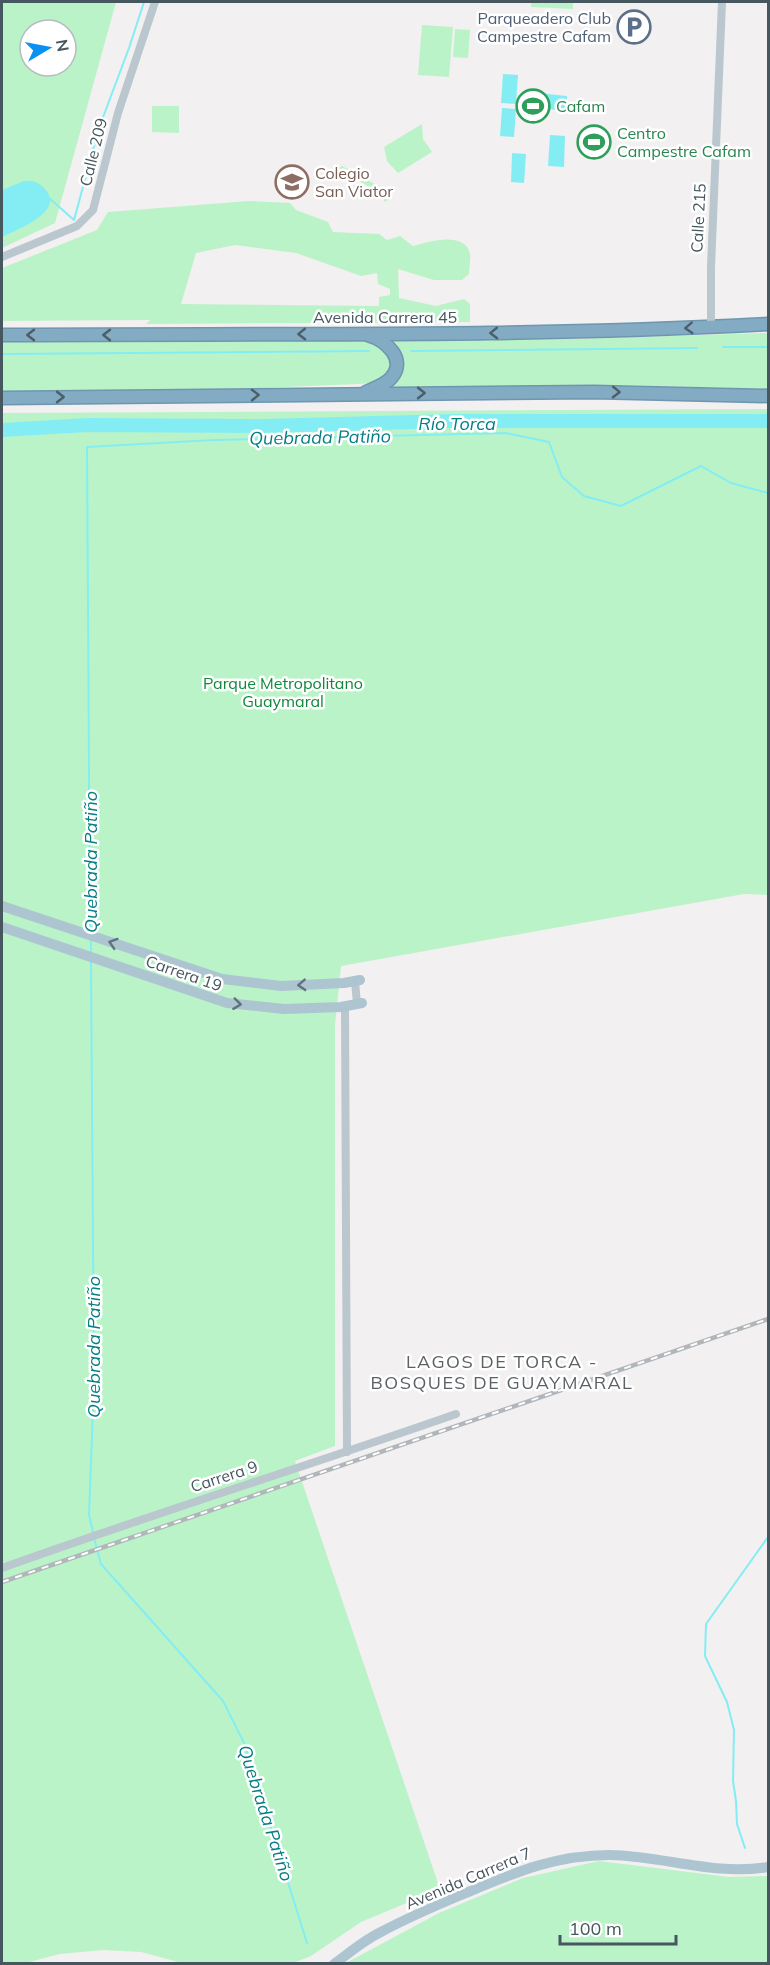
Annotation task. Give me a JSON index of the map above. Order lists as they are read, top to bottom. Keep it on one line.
{"streets":{"highway":["Avenida Carrera 45"],"main road":["Carrera 19","Avenida Carrera 7"],"street":["Calle 209","Calle 215","Carrera 9"]},"crossings":[["Calle 215","Avenida Carrera 45"]],"districts":["LAGOS DE TORCA - BOSQUES DE GUAYMARAL"],"water":["Río Torca","Quebrada Patiño"],"parks":["Parque Metropolitano Guaymaral"],"places":{"parking":["Parqueadero Club Campestre Cafam"],"sports":["Cafam","Centro Campestre Cafam"],"school or university":["Colegio San Viator"]},"scale_bar":"100 m","north":"right"}
